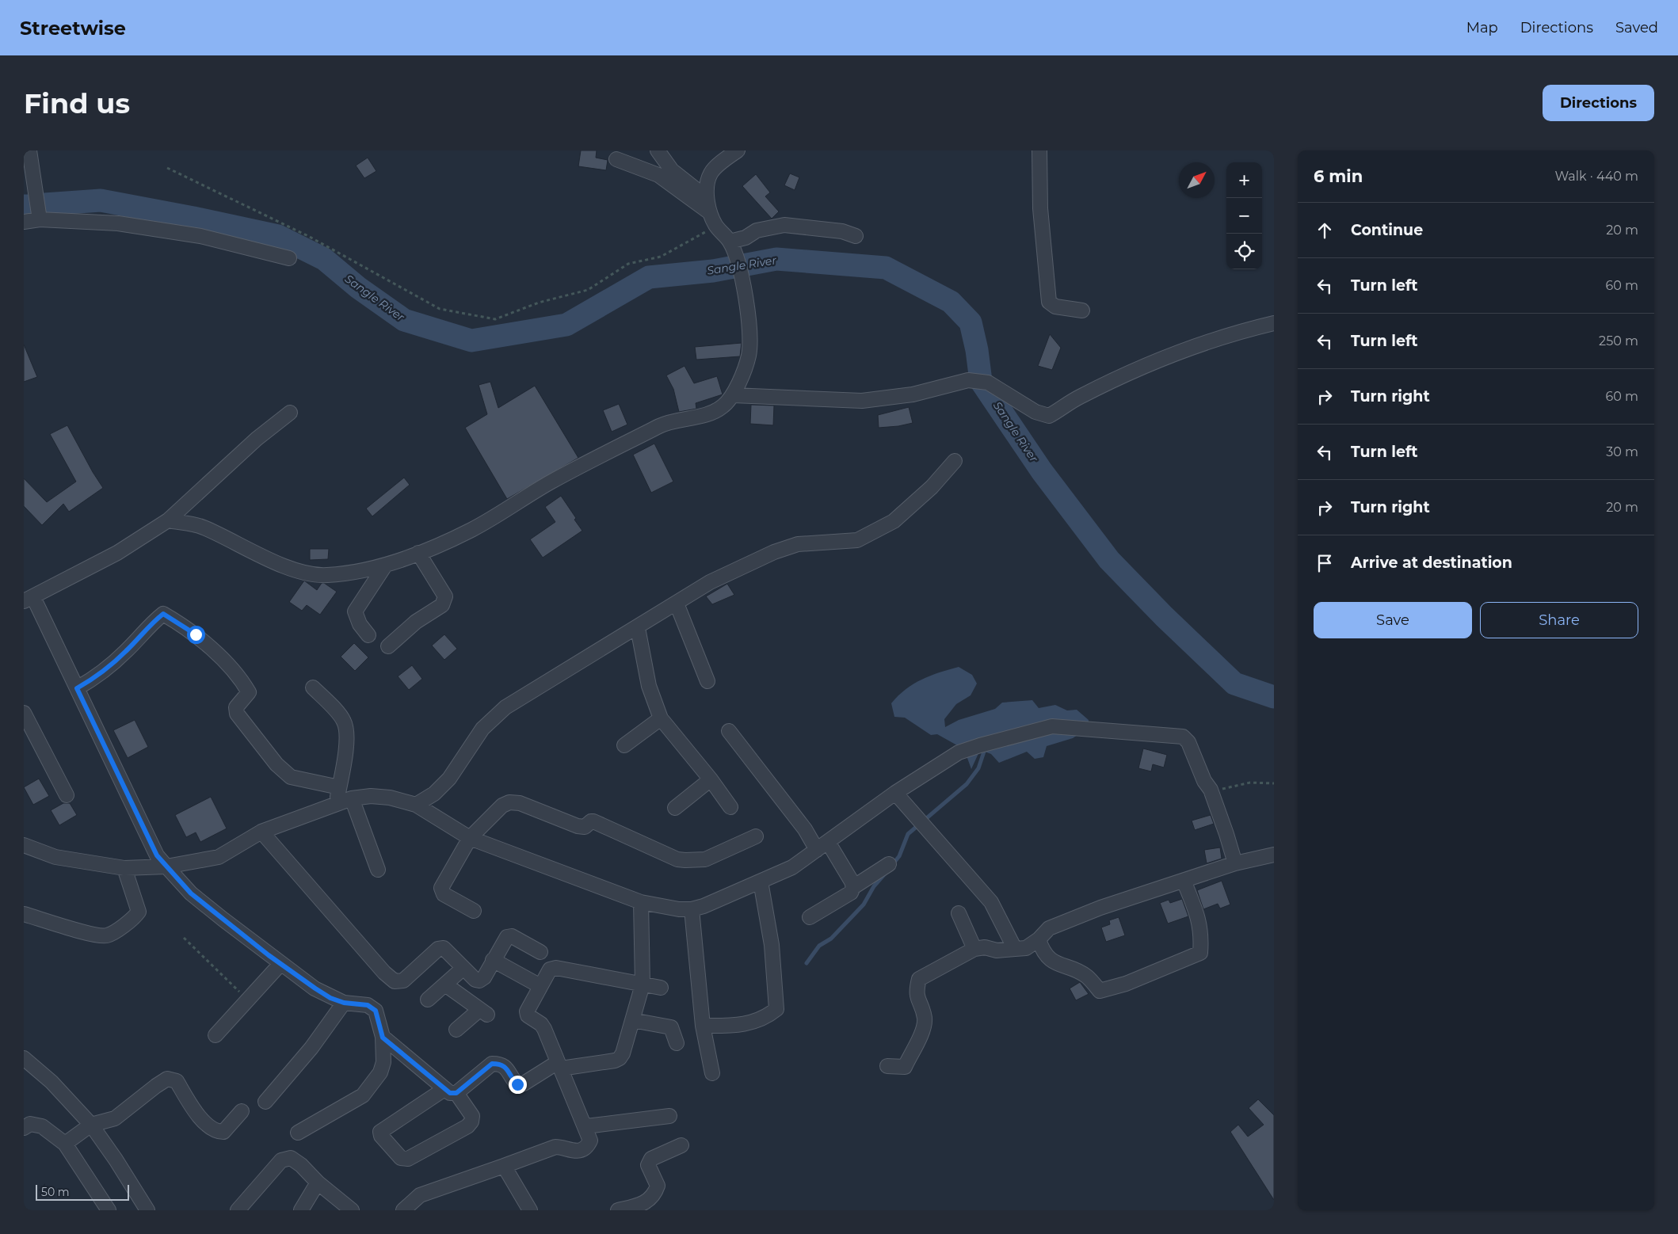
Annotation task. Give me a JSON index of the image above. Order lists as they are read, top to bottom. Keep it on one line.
{"water":["Sangle River"],"scale_bar":"50 m","north":"top right","page":{"header":"Streetwise","nav":["Map","Directions","Saved"],"buttons":["Directions",["Save","Share"]],"title":"Find us","heading":["6 min","Walk · 440 m"],"map_buttons":["+","−"],"list":[["Continue","20 m"],["Turn left","60 m"],["Turn left","250 m"],["Turn right","60 m"],["Turn left","30 m"],["Turn right","20 m"],"Arrive at destination"],"scale":"50 m"}}
